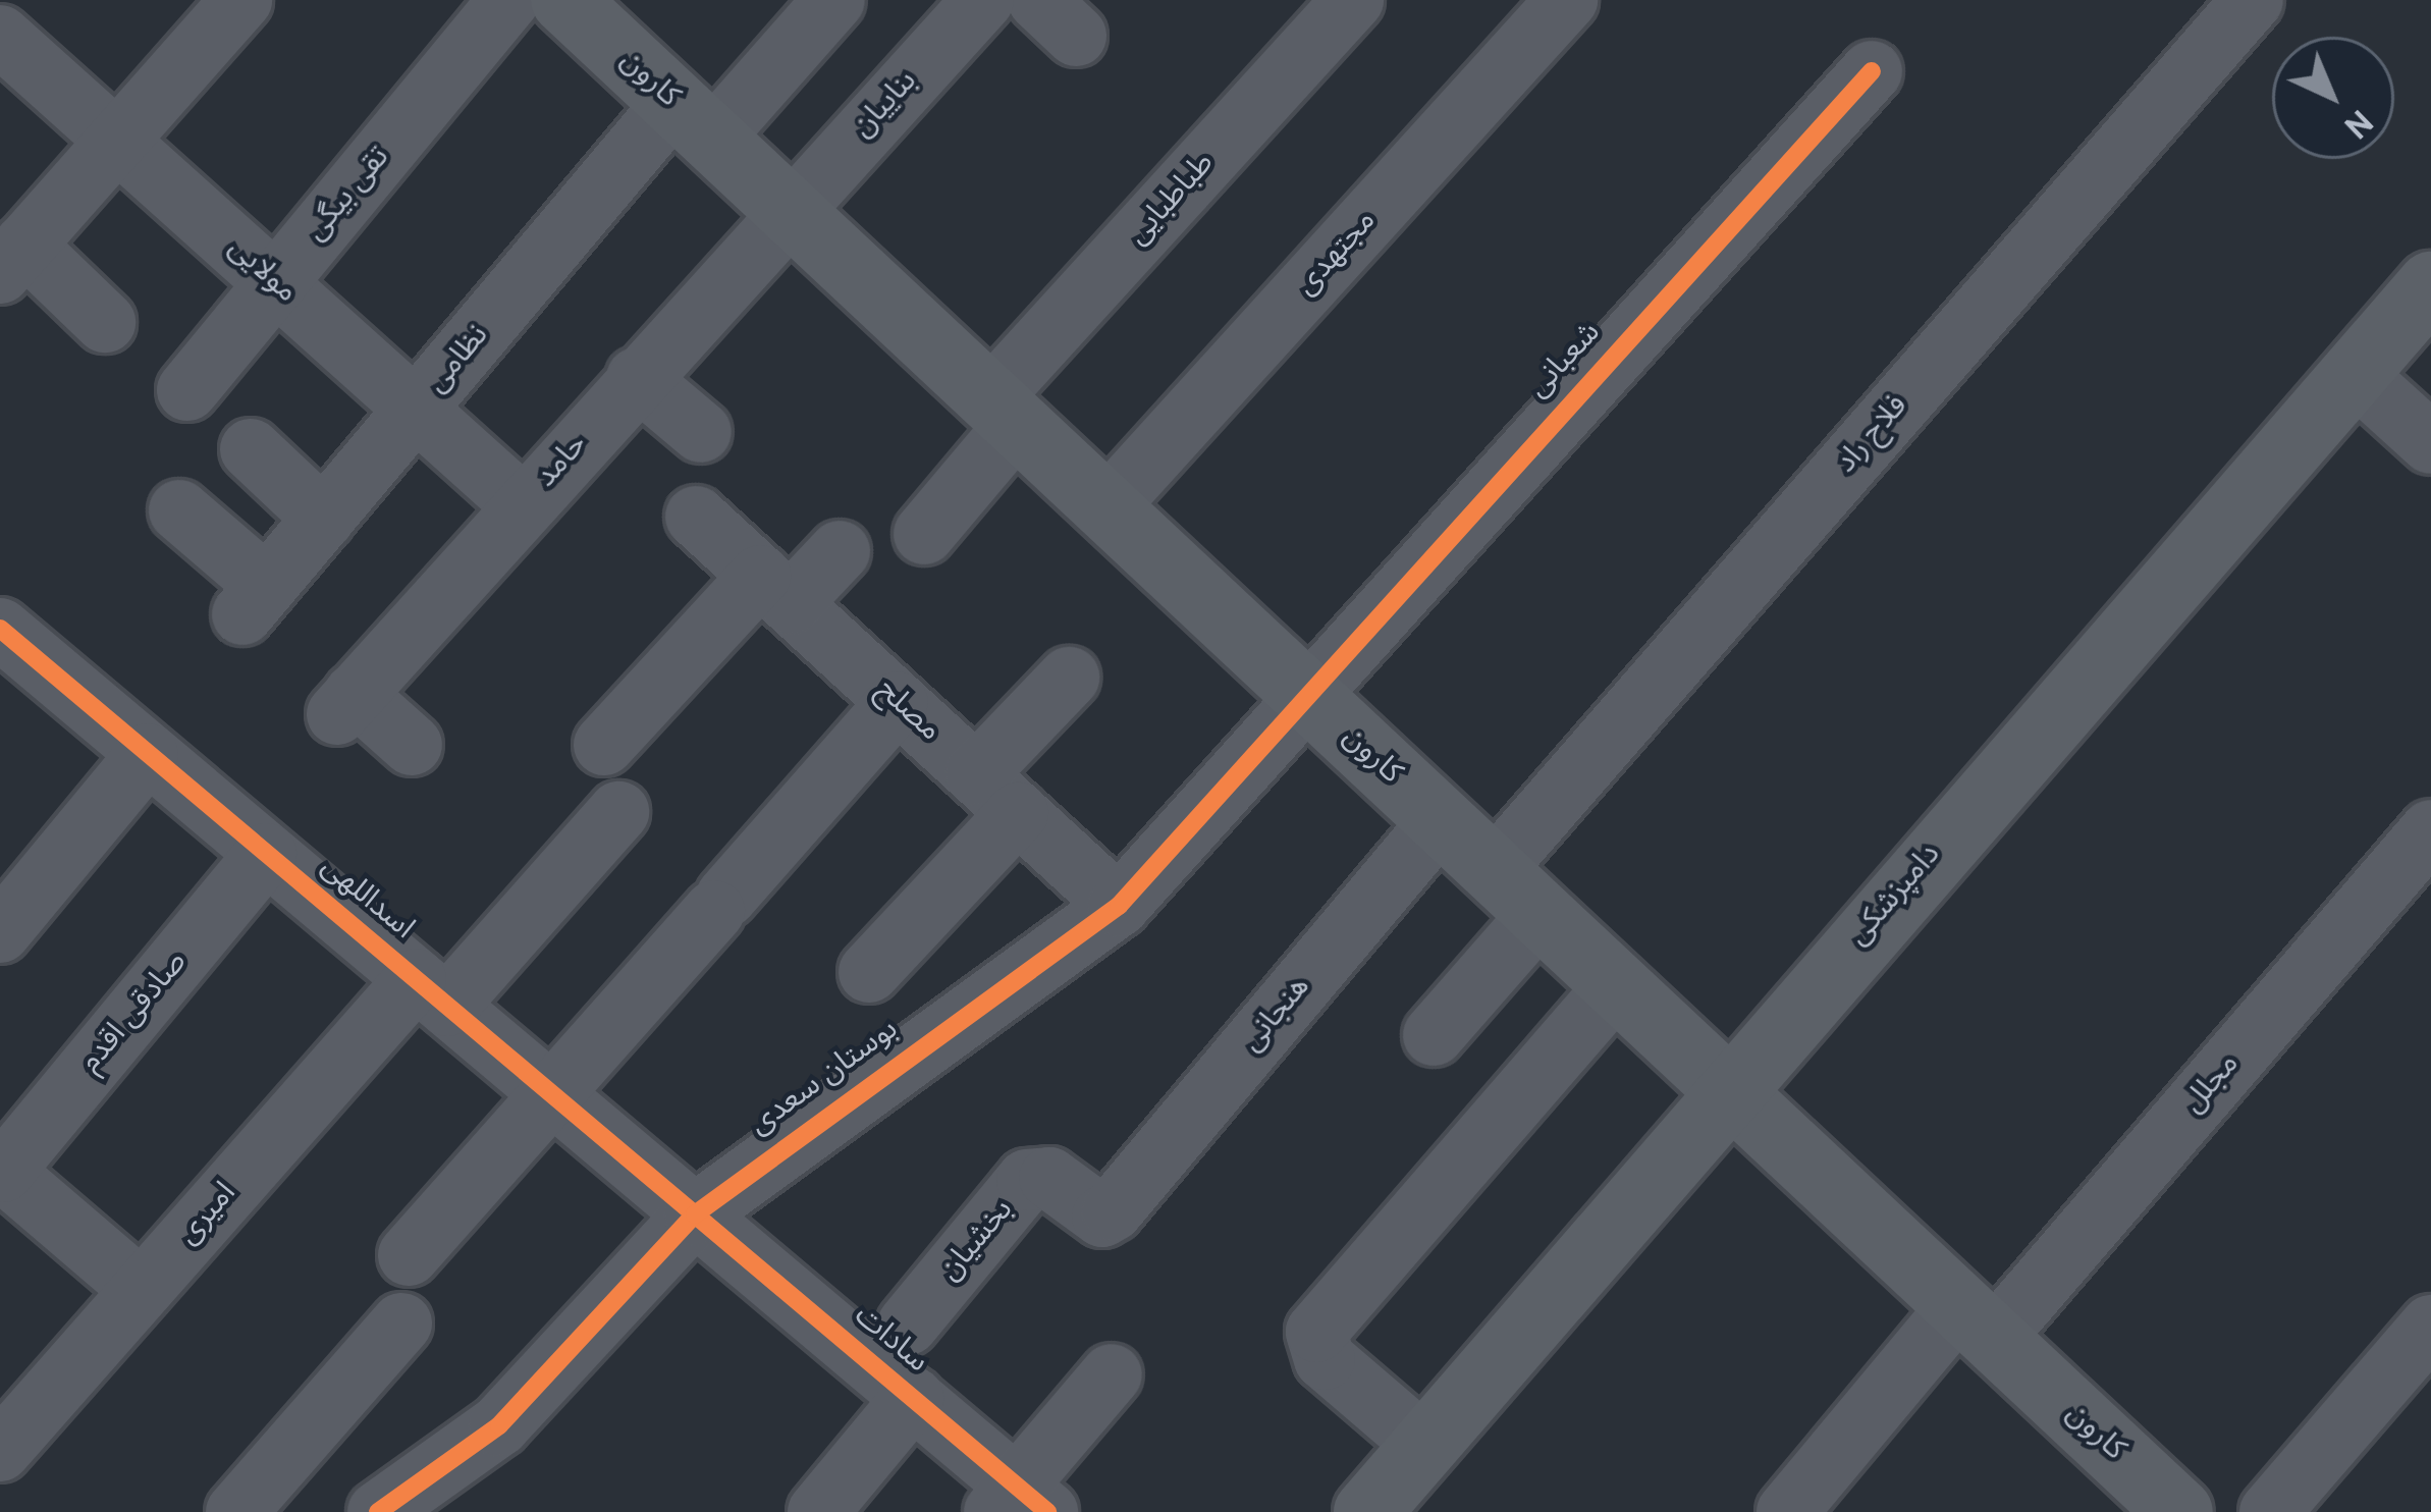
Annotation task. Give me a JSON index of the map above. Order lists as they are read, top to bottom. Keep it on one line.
{"streets":{"main road":["کارون","دامپزشکی"],"street":["بناییان","تقی بیگی","طباطبایی","مجتهدی","مولایی","نظامی","شعبانی","فلاح راد","حامد","مصلح","اسداللهی","صادقی اقدم","هنجانی","بوستان سعدی","مجلل","امیری","بخشیان","سادات"]},"crossings":[["کارون","بناییان"],["کارون","طباطبایی"],["کارون","مجتهدی"],["کارون","نظامی"],["کارون","شعبانی"],["کارون","فلاح راد"],["کارون","حامد"],["کارون","دامپزشکی"],["کارون","هنجانی"],["کارون","بوستان سعدی"],["کارون","مجلل"],["بناییان","حامد"],["تقی بیگی","مولایی"],["مولایی","نظامی"],["مولایی","حامد"],["شعبانی","بوستان سعدی"],["مصلح","بوستان سعدی"],["اسداللهی","صادقی اقدم"],["اسداللهی","بوستان سعدی"],["اسداللهی","امیری"],["اسداللهی","سادات"],["هنجانی","بخشیان"],["بوستان سعدی","سادات"]],"north":"bottom right"}
